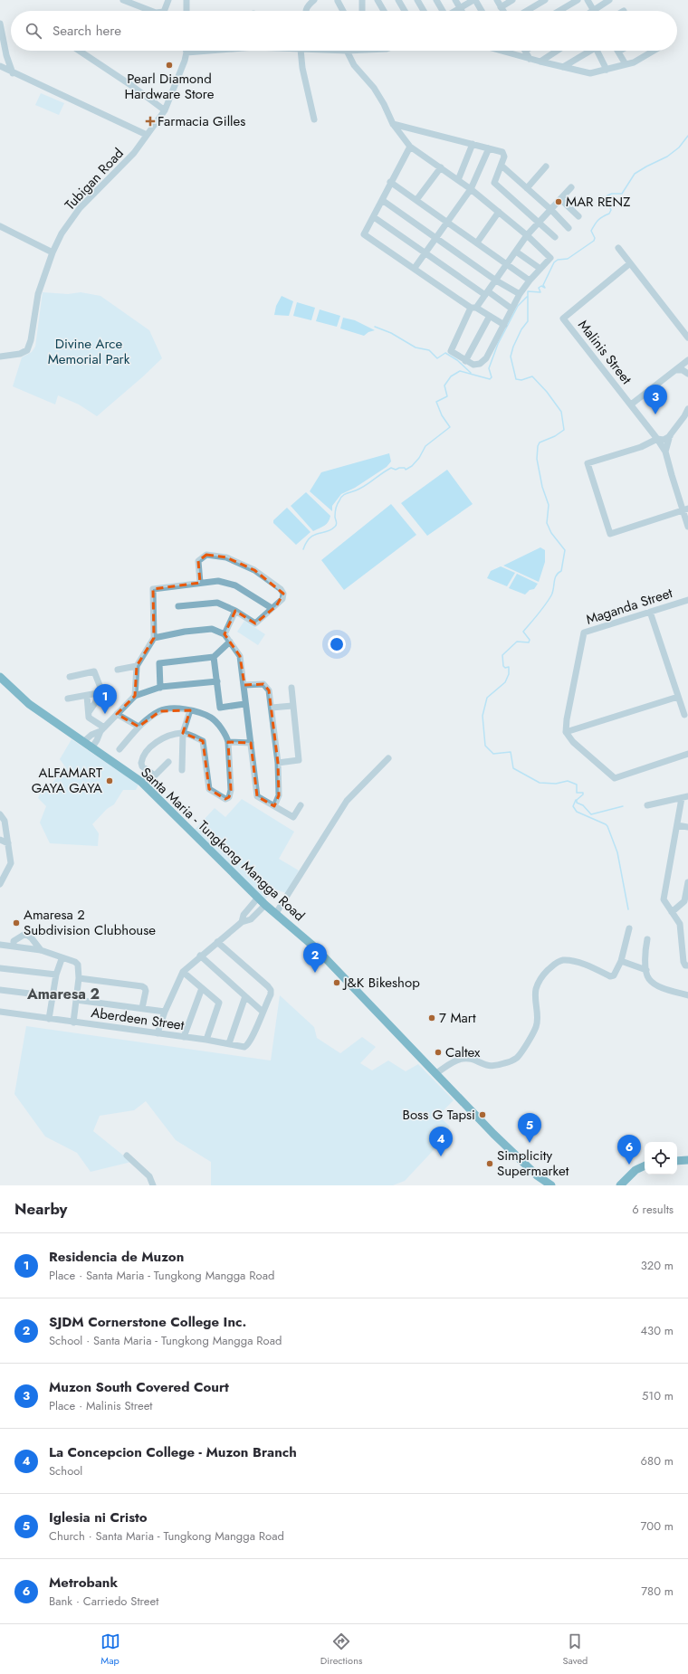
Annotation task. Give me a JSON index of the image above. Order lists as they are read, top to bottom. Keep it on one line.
{"streets":{"main road":["Santa Maria - Tungkong Mangga Road"],"street":["Tubigan Road","Malinis Street","Maganda Street","Aberdeen Street"]},"districts":["Amaresa 2"],"parks":["Divine Arce Memorial Park"],"places":{"other":["Pearl Diamond Hardware Store","MAR RENZ","ALFAMART GAYA GAYA","Amaresa 2 Subdivision Clubhouse","J&K Bikeshop","7 Mart","Caltex","Boss G Tapsi","Simplicity Supermarket"],"health":["Farmacia Gilles"]},"page":{"search":"Search here","pins":["3","1","2","5","4","6"],"heading":["Nearby","6 results"],"list":[{"mark":"1","name":"Residencia de Muzon","note":"Place · Santa Maria - Tungkong Mangga Road","value":"320 m"},{"mark":"2","name":"SJDM Cornerstone College Inc.","note":"School · Santa Maria - Tungkong Mangga Road","value":"430 m"},{"mark":"3","name":"Muzon South Covered Court","note":"Place · Malinis Street","value":"510 m"},{"mark":"4","name":"La Concepcion College - Muzon Branch","note":"School","value":"680 m"},{"mark":"5","name":"Iglesia ni Cristo","note":"Church · Santa Maria - Tungkong Mangga Road","value":"700 m"},{"mark":"6","name":"Metrobank","note":"Bank · Carriedo Street","value":"780 m"}],"nav":["Map","Directions","Saved"]}}
